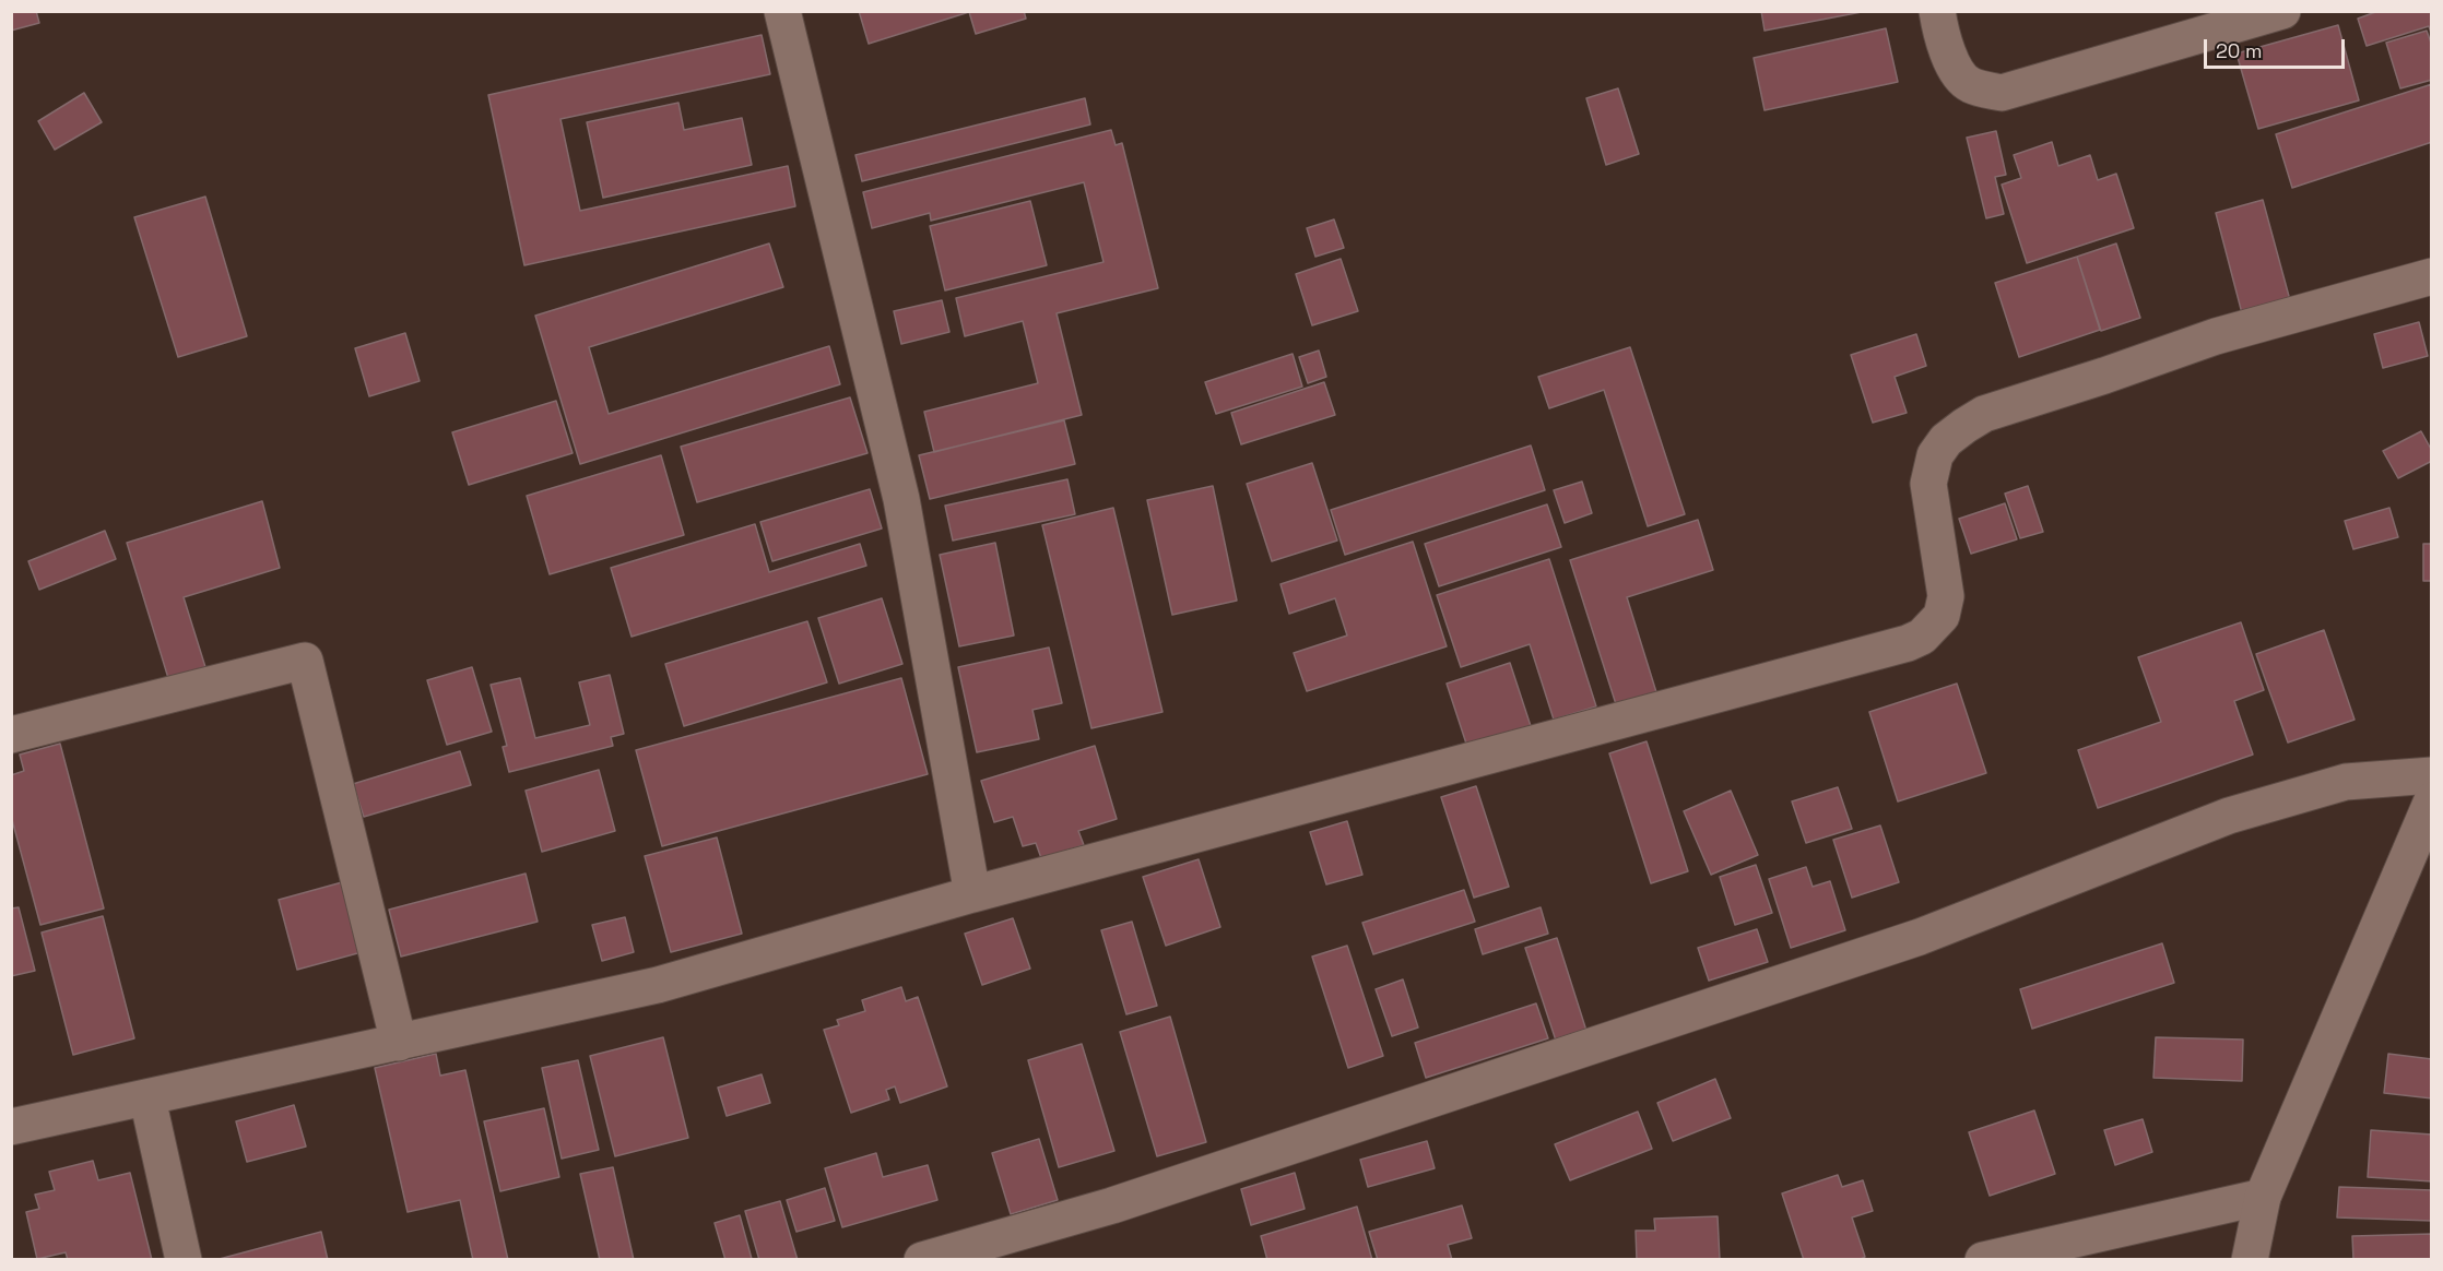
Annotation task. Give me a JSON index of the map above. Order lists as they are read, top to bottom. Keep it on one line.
{"scale_bar":"20 m"}
